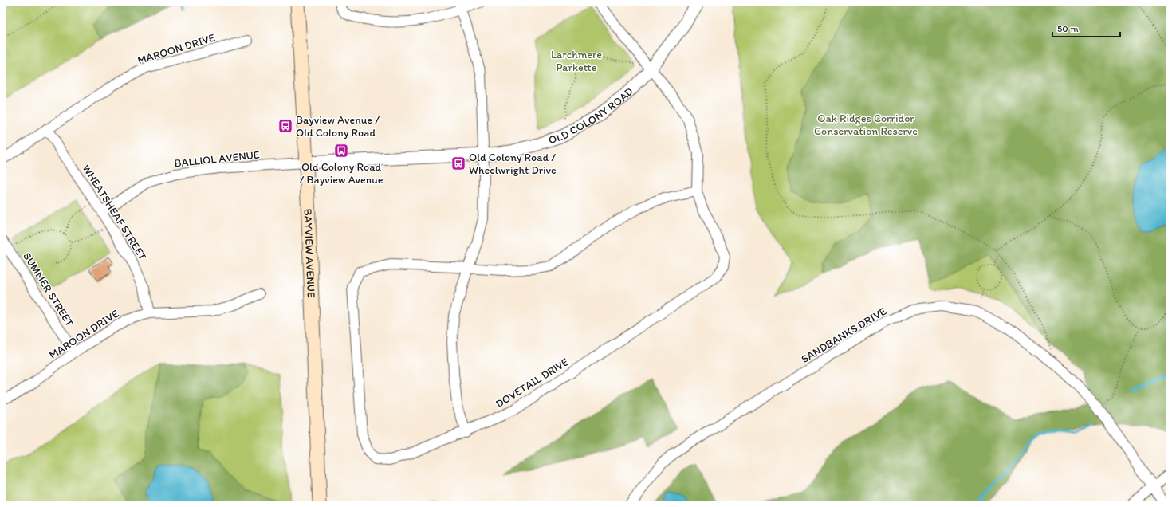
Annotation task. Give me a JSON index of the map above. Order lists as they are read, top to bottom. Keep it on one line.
{"streets":{"main road":["BAYVIEW AVENUE"],"street":["MAROON DRIVE","OLD COLONY ROAD","BALLIOL AVENUE","WHEATSHEAF STREET","SUMMER STREET","SANDBANKS DRIVE","DOVETAIL DRIVE"]},"crossings":[["MAROON DRIVE","WHEATSHEAF STREET"],["MAROON DRIVE","SUMMER STREET"],["OLD COLONY ROAD","BALLIOL AVENUE"],["OLD COLONY ROAD","BAYVIEW AVENUE"],["OLD COLONY ROAD","DOVETAIL DRIVE"],["BALLIOL AVENUE","WHEATSHEAF STREET"],["BALLIOL AVENUE","BAYVIEW AVENUE"]],"parks":["Larchmere Parkette","Oak Ridges Corridor Conservation Reserve"],"places":{"bus stop":["Bayview Avenue / Old Colony Road","Old Colony Road / Bayview Avenue","Old Colony Road / Wheelwright Drive"]},"scale_bar":"50 m"}
